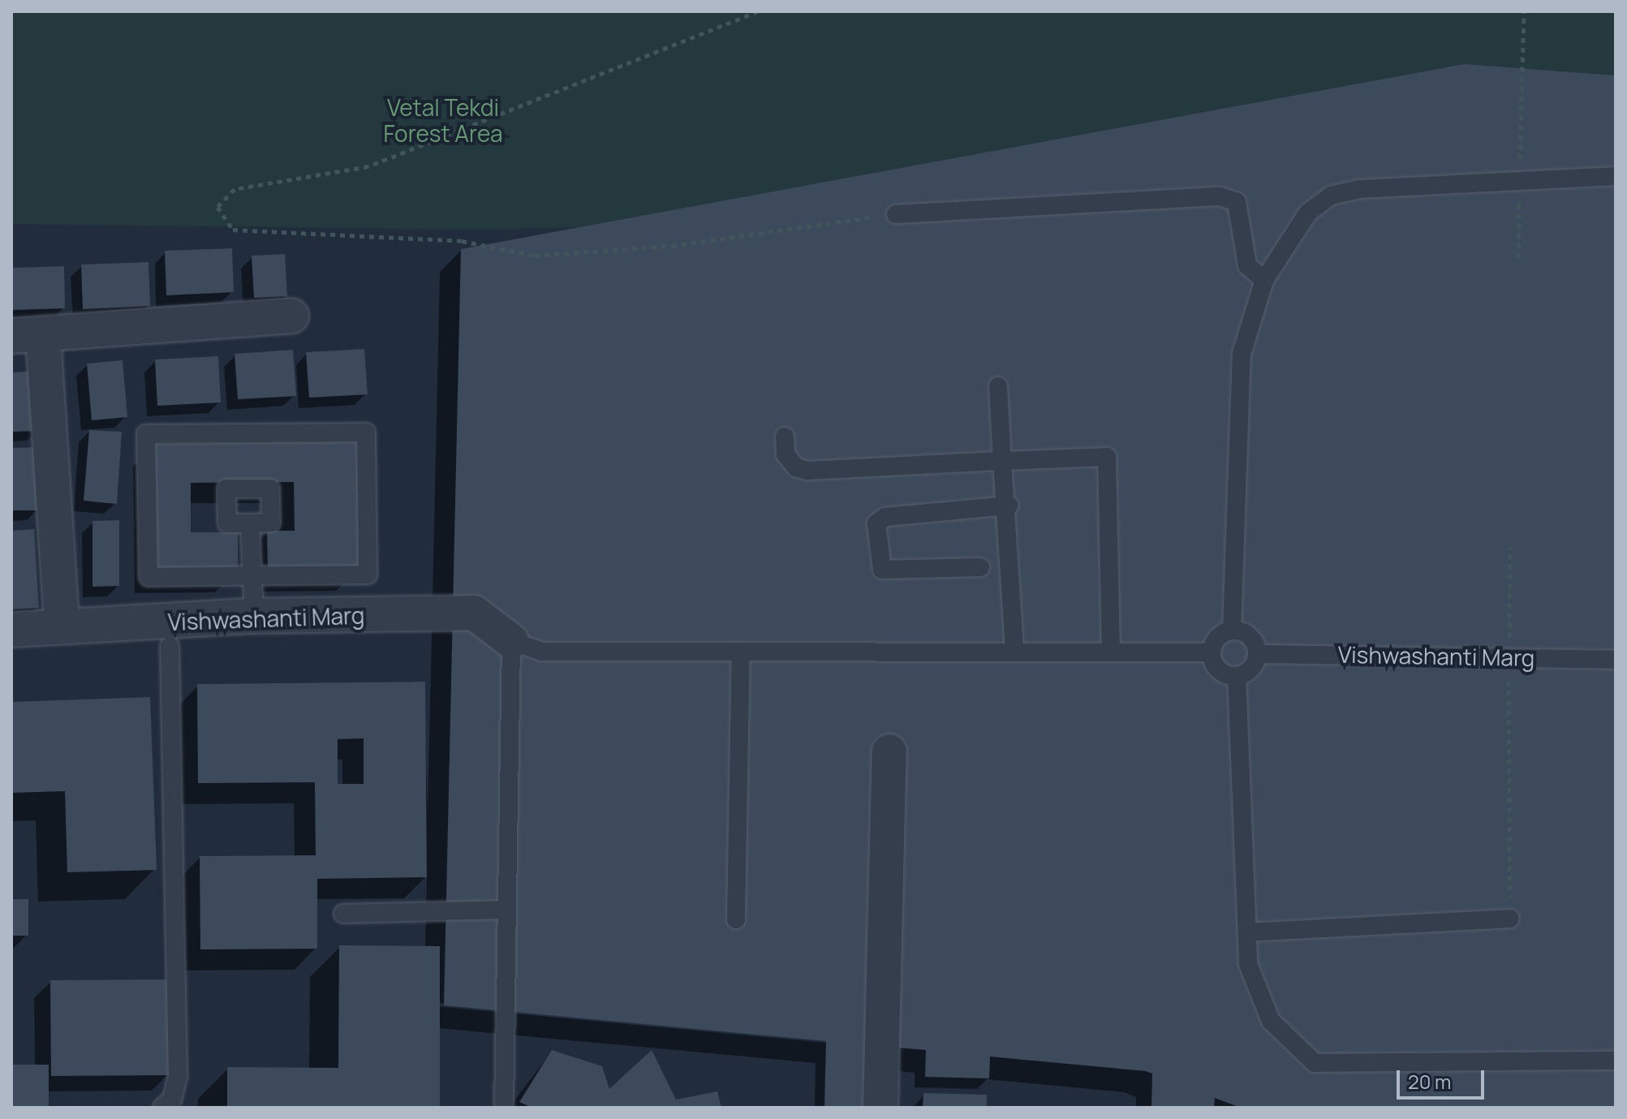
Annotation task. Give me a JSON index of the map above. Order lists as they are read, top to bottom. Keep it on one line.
{"streets":{"street":["Vishwashanti Marg"]},"parks":["Vetal Tekdi Forest Area"],"scale_bar":"20 m"}
